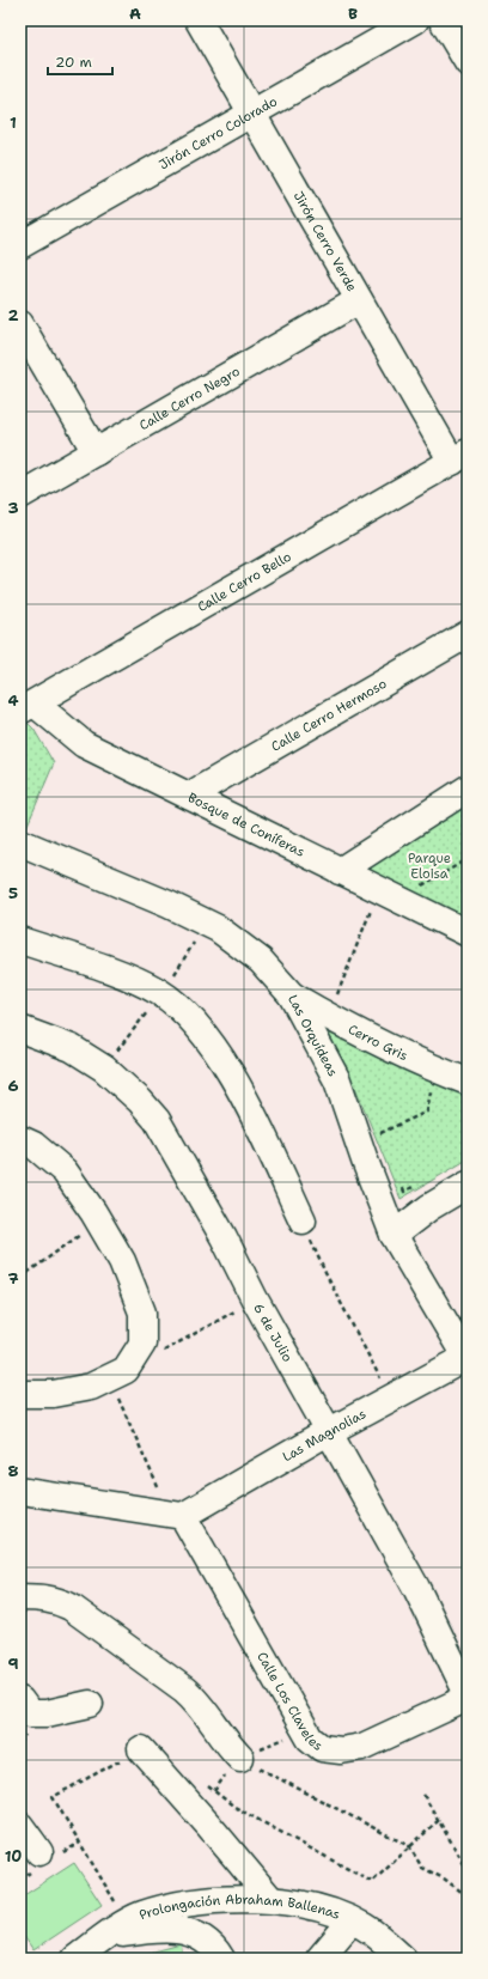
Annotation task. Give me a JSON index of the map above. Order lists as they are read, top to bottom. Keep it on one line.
{"streets":{"street":["Jirón Cerro Colorado","Jirón Cerro Verde","Calle Cerro Negro","Calle Cerro Bello","Calle Cerro Hermoso","Bosque de Coníferas","Las Orquídeas","Cerro Gris","6 de Julio","Las Magnolias","Calle Los Claveles","Prolongación Abraham Ballenas"]},"crossings":[["Jirón Cerro Colorado","Jirón Cerro Verde"],["Jirón Cerro Verde","Calle Cerro Negro"],["Jirón Cerro Verde","Calle Cerro Bello"],["Calle Cerro Bello","Bosque de Coníferas"],["Calle Cerro Hermoso","Bosque de Coníferas"],["Las Orquídeas","Cerro Gris"],["Las Orquídeas","Las Magnolias"],["6 de Julio","Las Magnolias"],["6 de Julio","Calle Los Claveles"],["Las Magnolias","Calle Los Claveles"]],"parks":["Parque Eloisa"],"scale_bar":"20 m","grid":{"columns":["A","B"],"rows":["1","2","3","4","5","6","7","8","9","10"]}}
